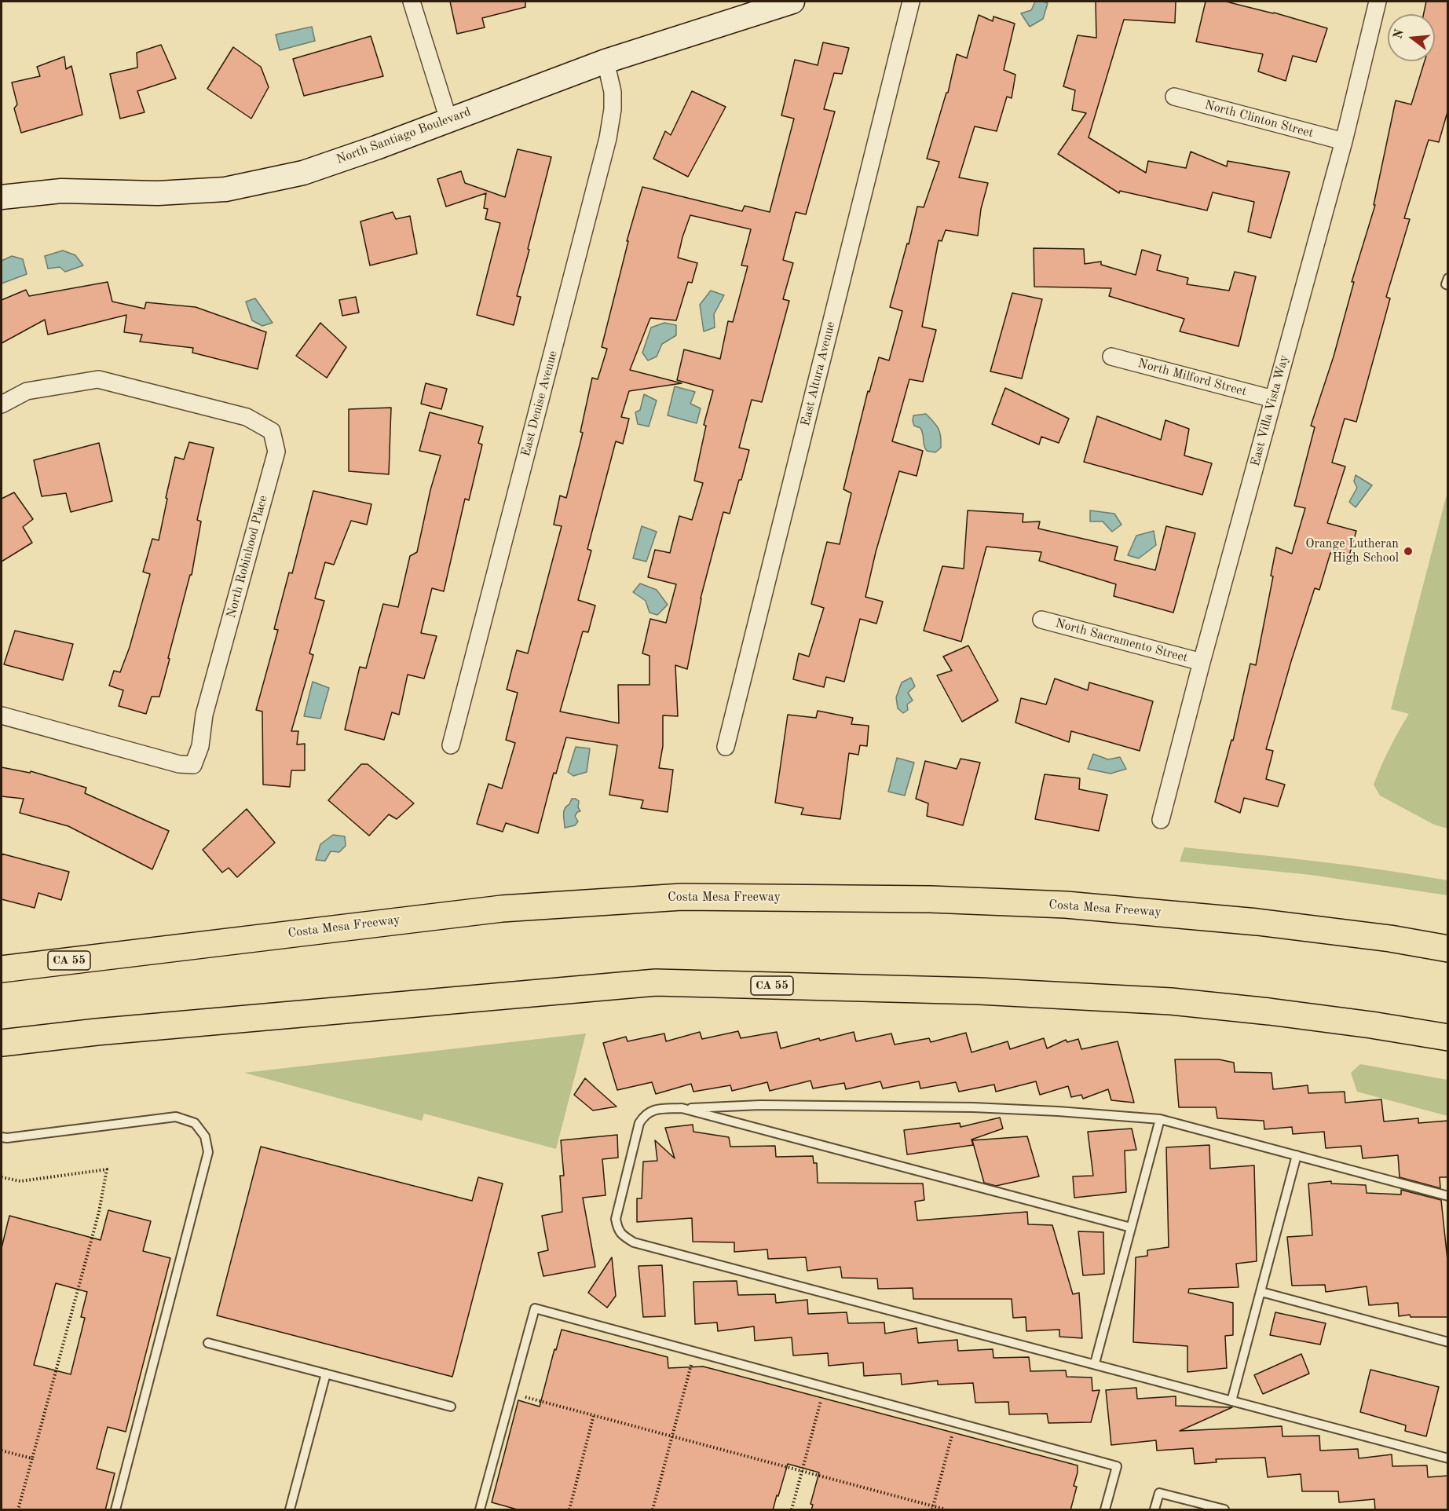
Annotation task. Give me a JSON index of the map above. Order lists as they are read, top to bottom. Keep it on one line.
{"streets":{"highway":["Costa Mesa Freeway","CA 55"],"main road":["North Santiago Boulevard"],"street":["North Clinton Street","East Altura Avenue","North Milford Street","East Denise Avenue","East Villa Vista Way","North Robinhood Place","North Sacramento Street"]},"crossings":[["North Clinton Street","East Villa Vista Way"],["North Santiago Boulevard","East Denise Avenue"],["North Milford Street","East Villa Vista Way"],["East Villa Vista Way","North Sacramento Street"]],"places":["Orange Lutheran High School"],"north":"left"}
